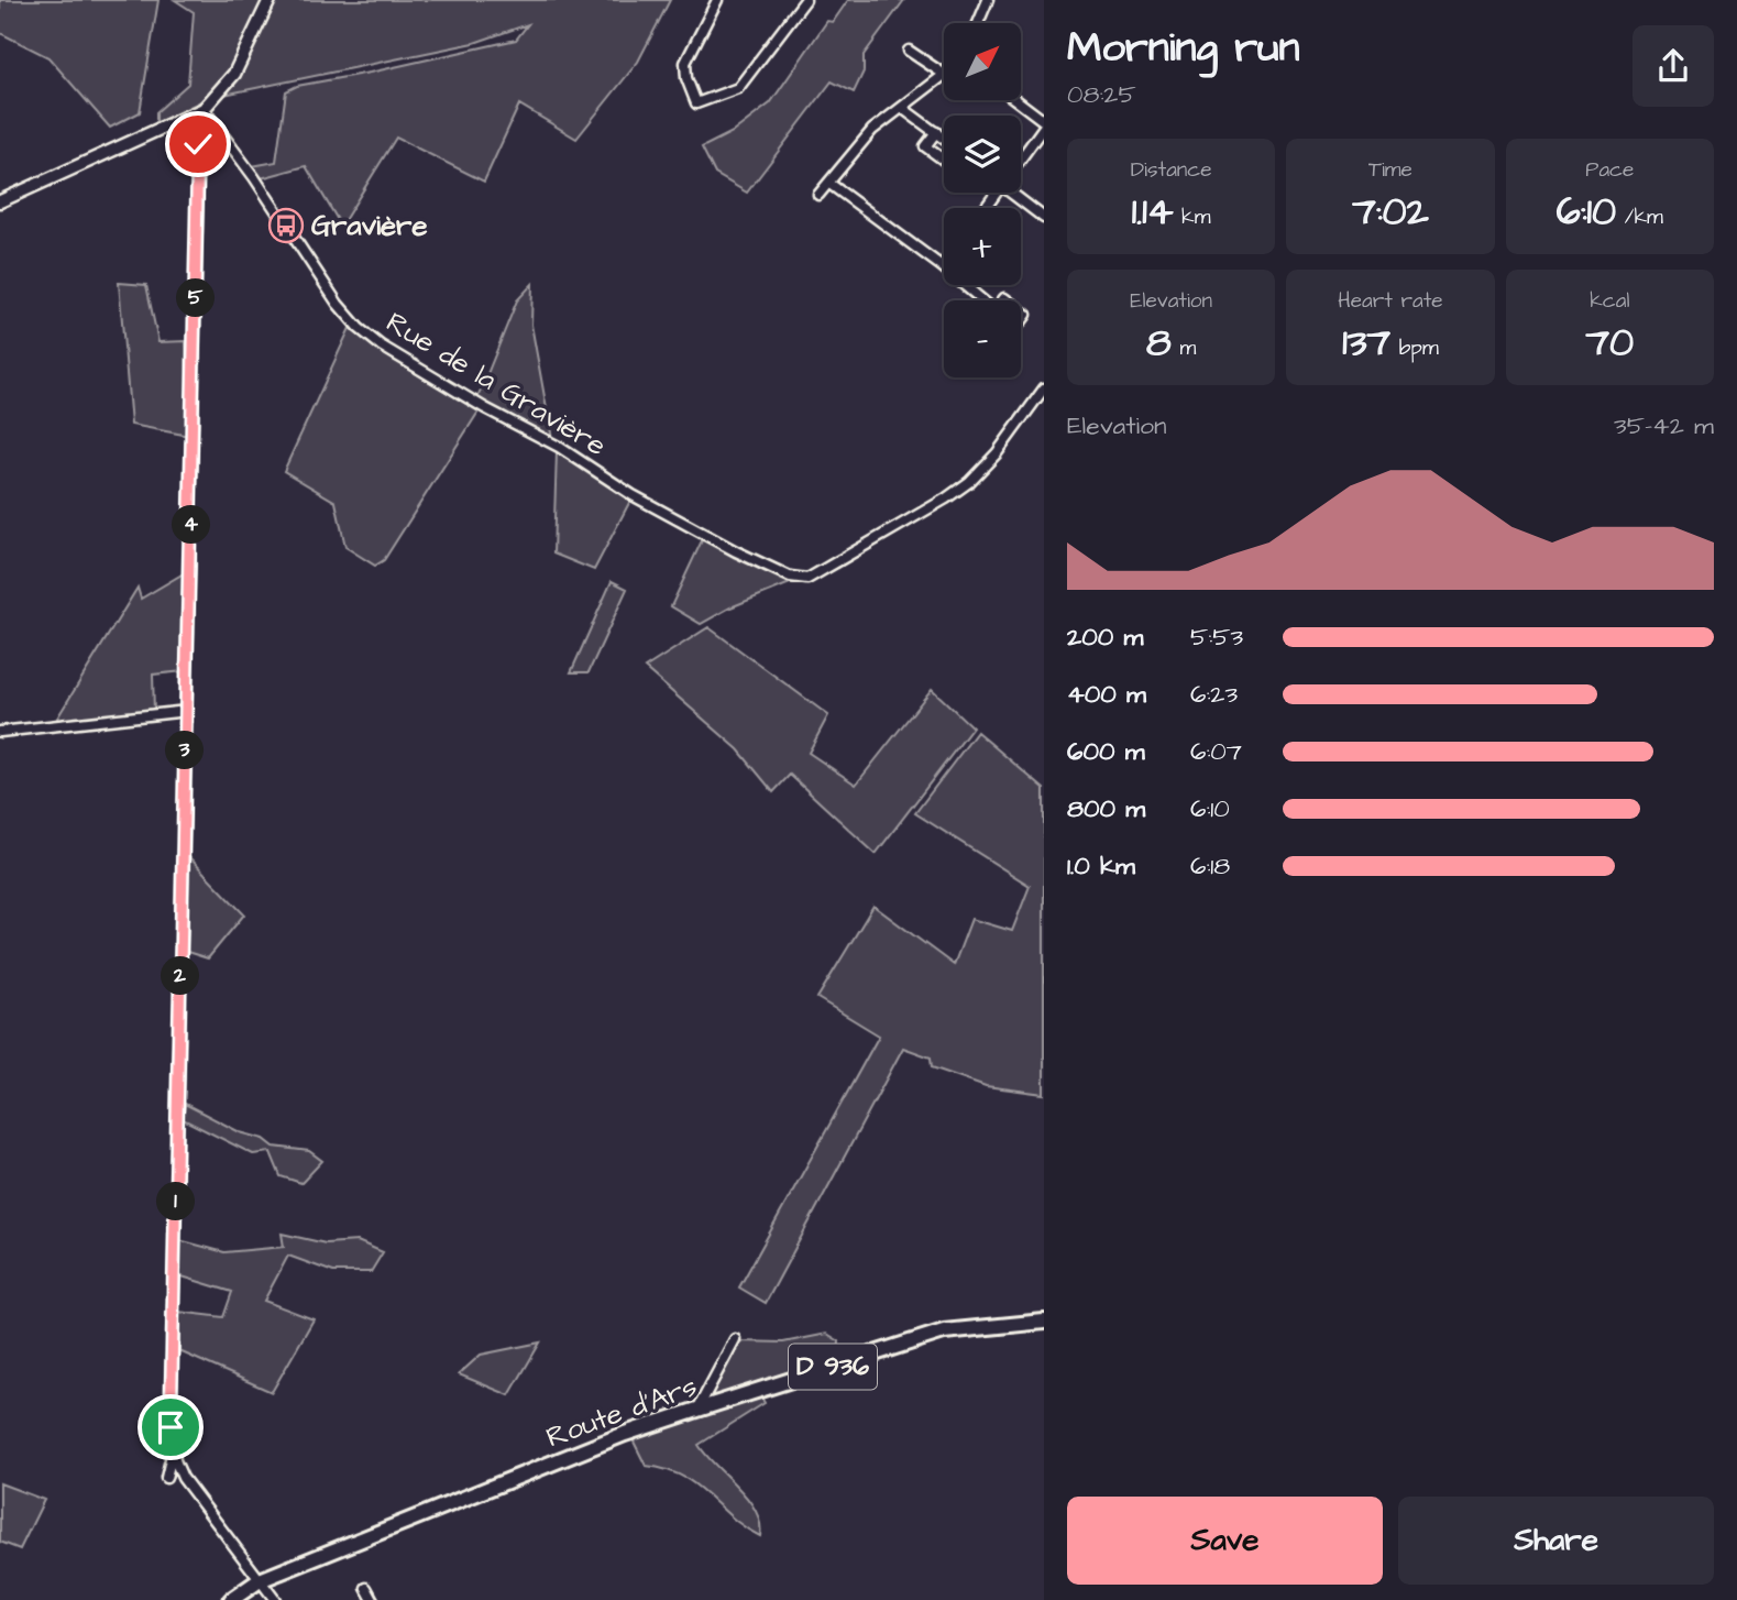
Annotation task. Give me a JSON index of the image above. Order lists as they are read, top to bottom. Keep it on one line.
{"streets":{"main road":["D 936","Route d'Ars"],"street":["Rue de la Gravière"]},"places":{"bus stop":["Gravière"]},"north":"top right","page":{"heading":["Morning run","08:25"],"map_buttons":["+","−"],"stats":[["Distance","1.14 km"],["Time","7:02"],["Pace","6:10 /km"],["Elevation","8 m"],["Heart rate","137 bpm"],["kcal","70"]],"pins":["5","4","3","2","1"],"chart":["Elevation","35–42 m"],"list":[{"name":"200 m","note":"5:53"},{"name":"400 m","note":"6:23"},{"name":"600 m","note":"6:07"},{"name":"800 m","note":"6:10"},{"name":"1.0 km","note":"6:18"}],"buttons":["Save","Share"]}}
